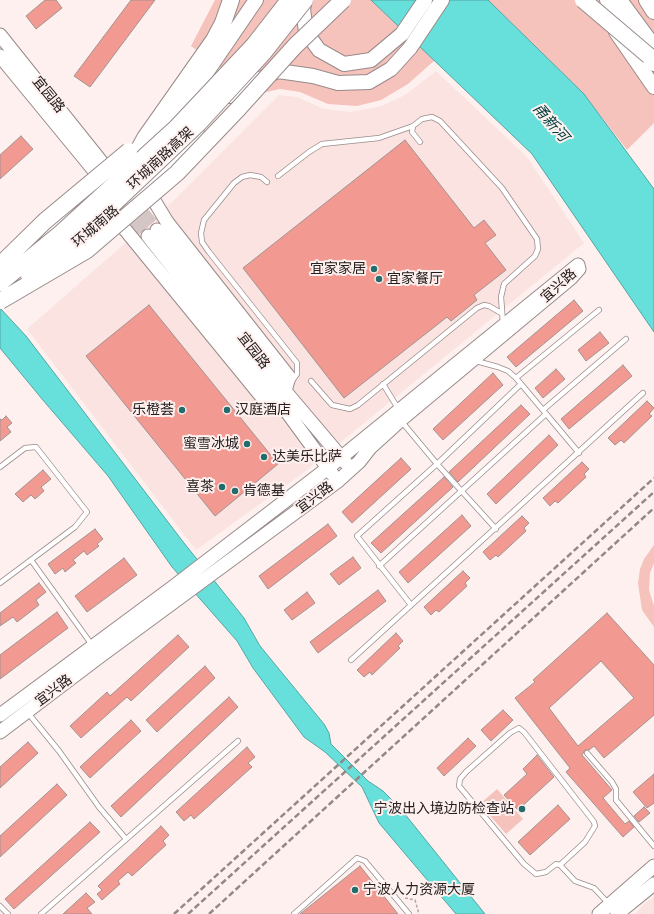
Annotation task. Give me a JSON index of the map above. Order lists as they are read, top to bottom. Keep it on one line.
{"streets":{"highway":["环城南路高架"],"main road":["宜园路","环城南路","宜兴路"]},"crossings":[["宜园路","环城南路"],["宜园路","宜兴路"]],"water":["甬新河"],"places":["宜家家居","宜家餐厅","乐橙荟","汉庭酒店","蜜雪冰城","达美乐比萨","喜茶","肯德基","宁波出入境边防检查站","宁波人力资源大厦"]}
